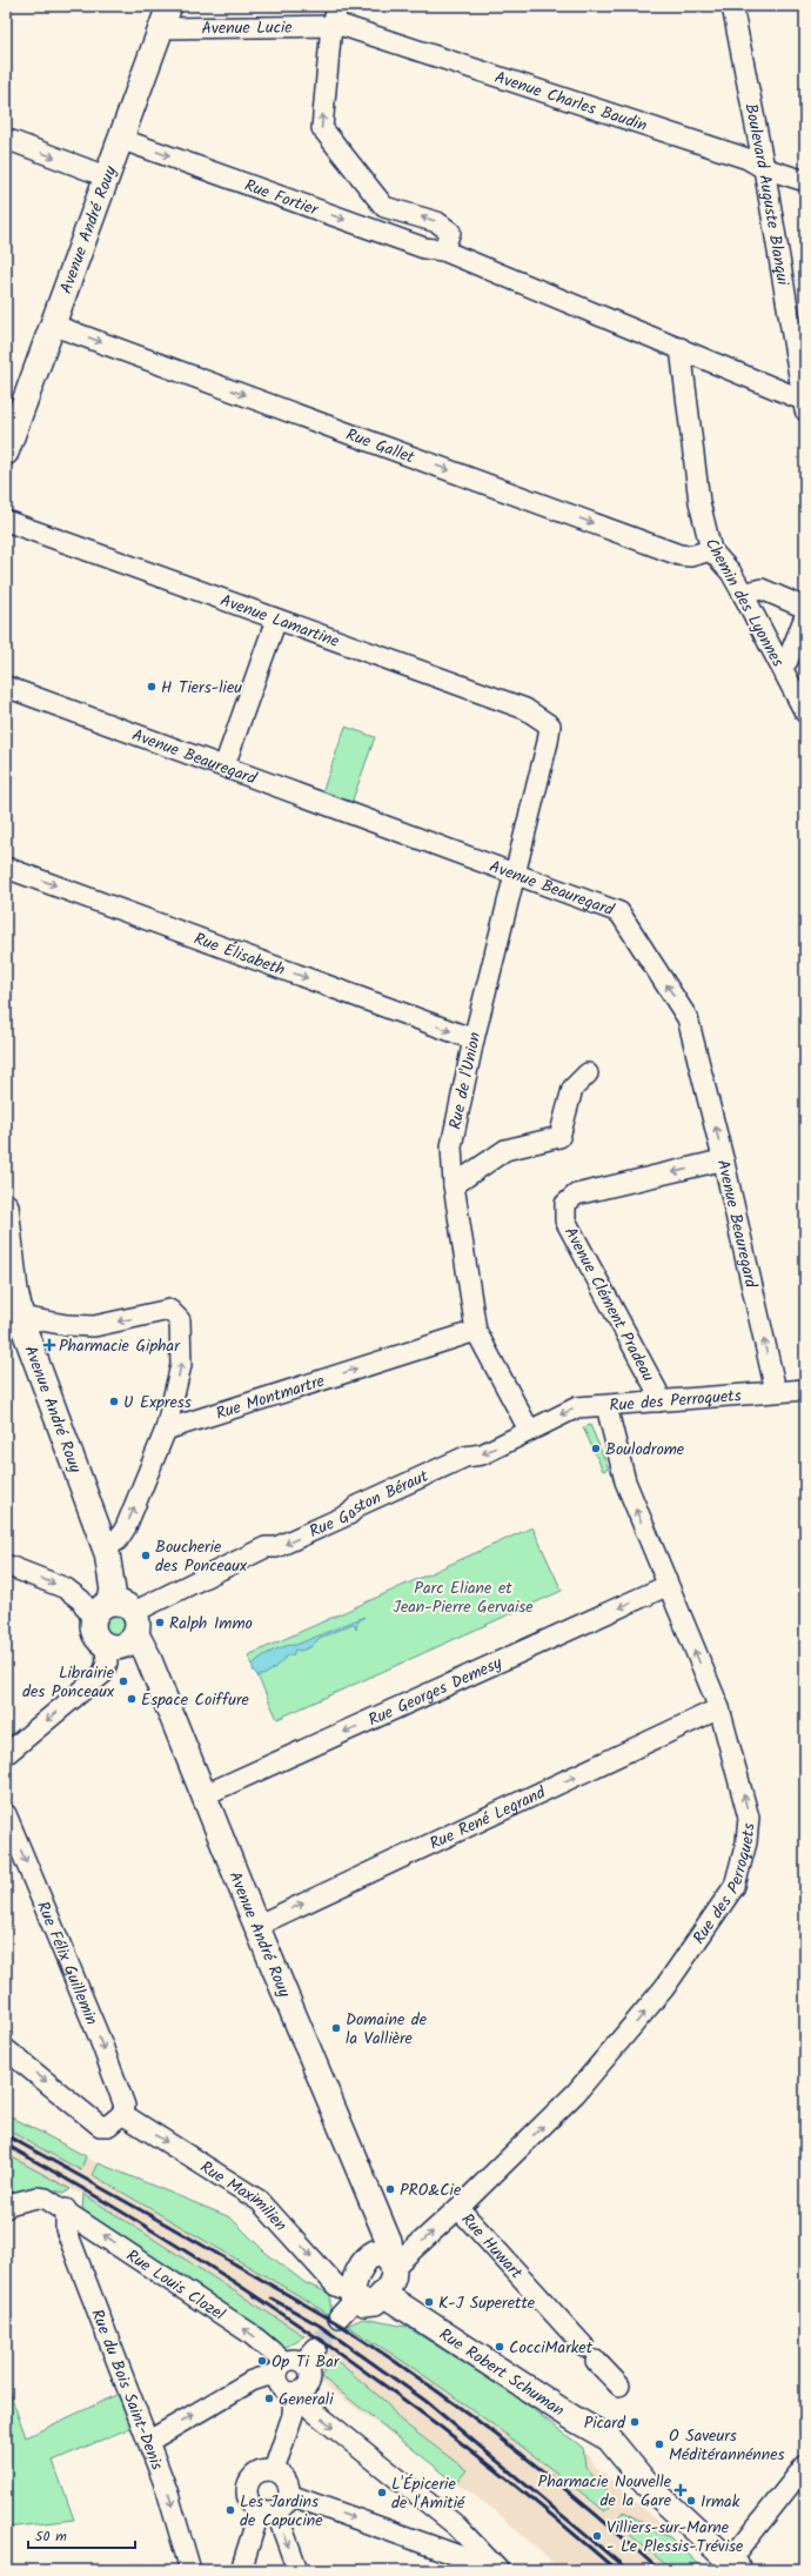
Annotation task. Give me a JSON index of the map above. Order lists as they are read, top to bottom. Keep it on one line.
{"streets":{"main road":["Avenue André Rouy","Rue Robert Schuman"],"street":["Avenue Lucie","Avenue Charles Baudin","Boulevard Auguste Blanqui","Rue Fortier","Rue Gallet","Chemin des Lyonnes","Avenue Lamartine","Avenue Beauregard","Rue Élisabeth","Rue de l'Union","Avenue Clément Pradeau","Rue Montmartre","Rue des Perroquets","Rue Gaston Béraut","Rue Georges Demesy","Rue René Legrand","Rue Félix Guillemin","Rue Maximilien","Rue Huwart","Rue Louis Clozel","Rue du Bois Saint-Denis"]},"crossings":[["Avenue Lucie","Avenue Charles Baudin"],["Avenue Lucie","Avenue André Rouy"],["Avenue Charles Baudin","Boulevard Auguste Blanqui"],["Boulevard Auguste Blanqui","Rue Fortier"],["Rue Fortier","Avenue André Rouy"],["Rue Fortier","Chemin des Lyonnes"],["Avenue André Rouy","Rue Gallet"],["Avenue André Rouy","Rue des Perroquets"],["Avenue André Rouy","Rue Gaston Béraut"],["Avenue André Rouy","Rue Georges Demesy"],["Avenue André Rouy","Rue René Legrand"],["Avenue André Rouy","Rue Maximilien"],["Rue Gallet","Chemin des Lyonnes"],["Avenue Lamartine","Rue de l'Union"],["Avenue Beauregard","Rue de l'Union"],["Avenue Beauregard","Avenue Clément Pradeau"],["Avenue Beauregard","Rue des Perroquets"],["Rue Élisabeth","Rue de l'Union"],["Rue de l'Union","Rue Montmartre"],["Rue de l'Union","Rue Gaston Béraut"],["Avenue Clément Pradeau","Rue des Perroquets"],["Rue des Perroquets","Rue Gaston Béraut"],["Rue des Perroquets","Rue Georges Demesy"],["Rue des Perroquets","Rue René Legrand"],["Rue des Perroquets","Rue Huwart"],["Rue Félix Guillemin","Rue Maximilien"],["Rue Louis Clozel","Rue du Bois Saint-Denis"]],"one_way":["Rue Fortier","Rue Gallet","Avenue Beauregard","Rue Élisabeth","Rue Montmartre","Rue des Perroquets","Rue Gaston Béraut","Rue Georges Demesy","Rue René Legrand","Rue Félix Guillemin","Rue Maximilien","Rue du Bois Saint-Denis"],"parks":["Parc Eliane et Jean-Pierre Gervaise"],"places":{"other":["H Tiers-lieu","U Express","Boulodrome","Boucherie des Ponceaux","Ralph Immo","Librairie des Ponceaux","Espace Coiffure","Domaine de la Vallière","PRO&Cie","K-J Superette","CocciMarket","Op Ti Bar","Generali","Picard","O Saveurs Méditérannénnes","L'Épicerie de l'Amitié","Irmak","Les Jardins de Capucine","Villiers-sur-Marne - Le Plessis-Trévise"],"health":["Pharmacie Giphar","Pharmacie Nouvelle de la Gare"]},"scale_bar":"50 m"}
